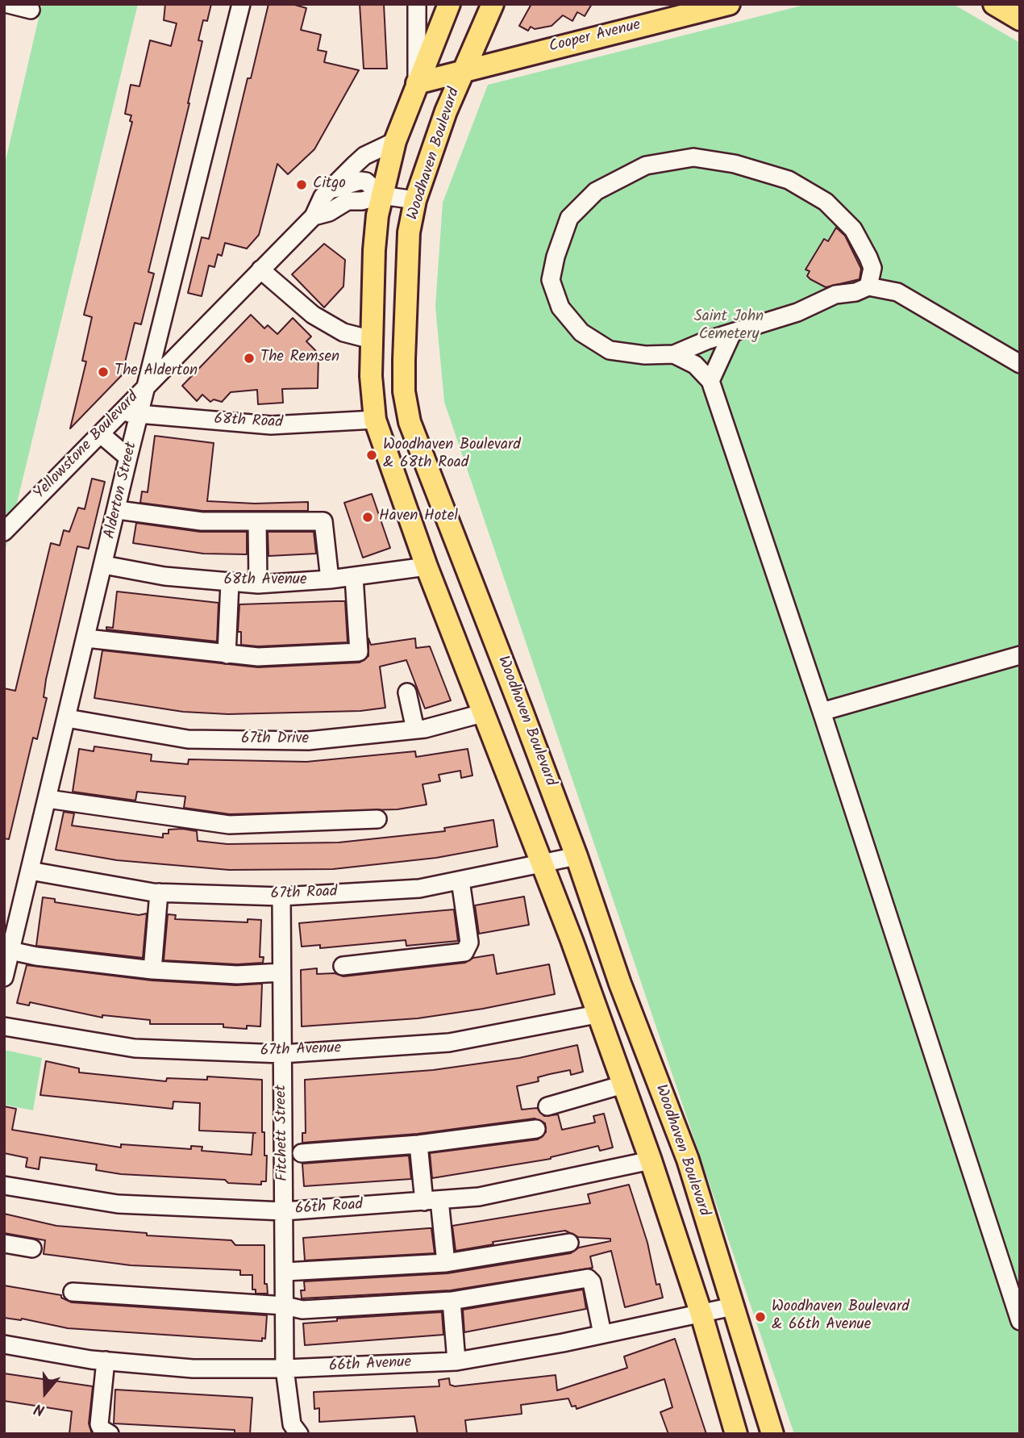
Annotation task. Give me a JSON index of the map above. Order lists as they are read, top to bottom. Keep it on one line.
{"streets":{"main road":["Cooper Avenue","Woodhaven Boulevard"],"street":["68th Road","Yellowstone Boulevard","Alderton Street","68th Avenue","67th Drive","67th Road","67th Avenue","Fitchett Street","66th Road","66th Avenue"]},"crossings":[["Cooper Avenue","Woodhaven Boulevard"],["Woodhaven Boulevard","68th Road"],["Woodhaven Boulevard","Yellowstone Boulevard"],["Woodhaven Boulevard","68th Avenue"],["Woodhaven Boulevard","67th Drive"],["Woodhaven Boulevard","67th Road"],["Woodhaven Boulevard","67th Avenue"],["Woodhaven Boulevard","66th Road"],["Woodhaven Boulevard","66th Avenue"],["68th Road","Yellowstone Boulevard"],["68th Road","Alderton Street"],["Yellowstone Boulevard","Alderton Street"],["Alderton Street","68th Avenue"],["Alderton Street","67th Drive"],["Alderton Street","67th Road"],["67th Road","Fitchett Street"],["67th Avenue","Fitchett Street"],["Fitchett Street","66th Road"],["Fitchett Street","66th Avenue"]],"parks":["Saint John Cemetery"],"places":["Citgo","The Remsen","The Alderton","Woodhaven Boulevard & 68th Road","Haven Hotel","Woodhaven Boulevard & 66th Avenue"],"north":"bottom"}
